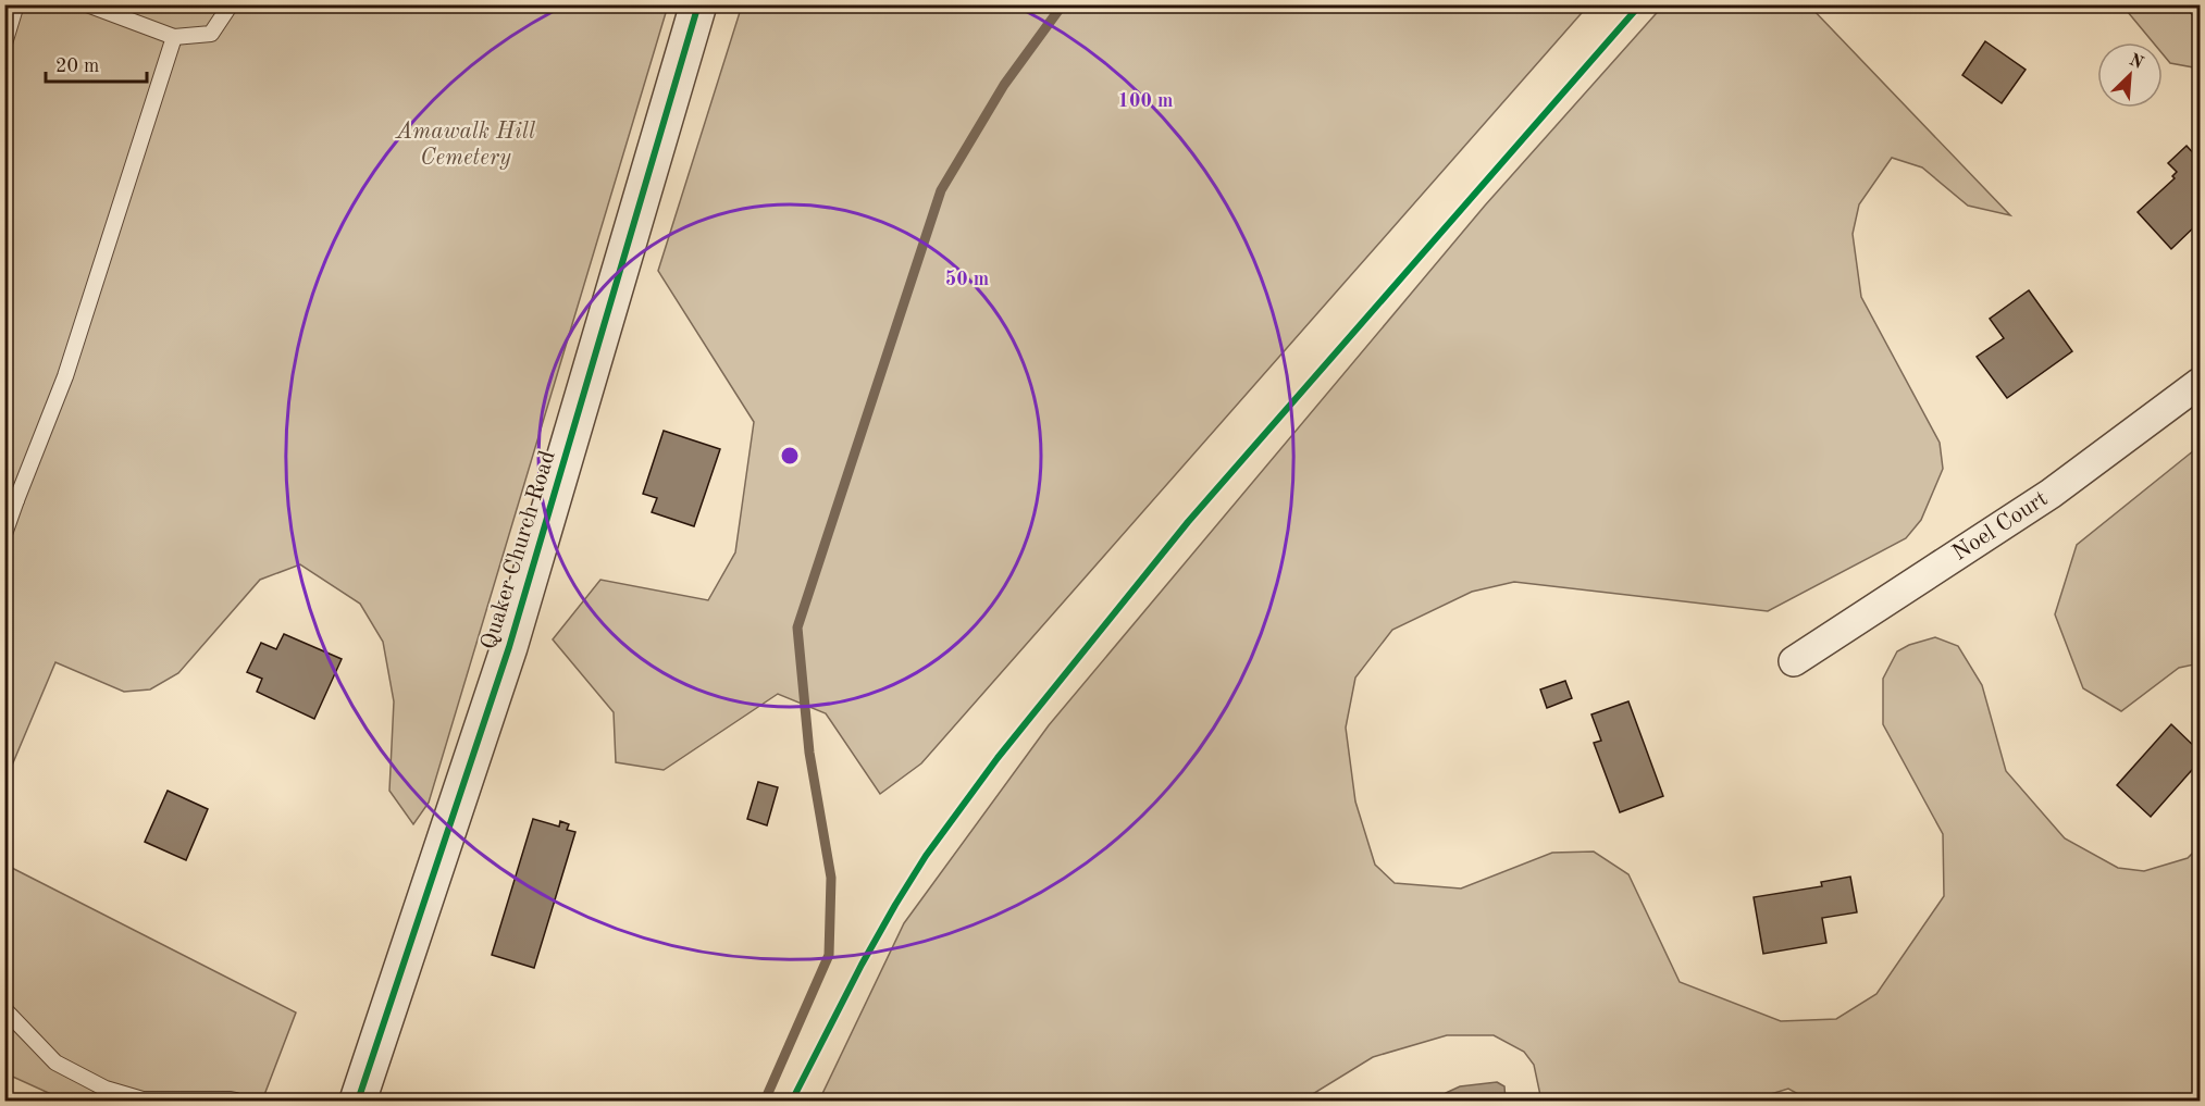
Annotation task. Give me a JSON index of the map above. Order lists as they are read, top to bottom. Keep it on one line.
{"streets":{"street":["Noel Court","Quaker Church Road"]},"parks":["Amawalk Hill Cemetery"],"scale_bar":"20 m","north":"top right","rings":["100 m","50 m"]}
